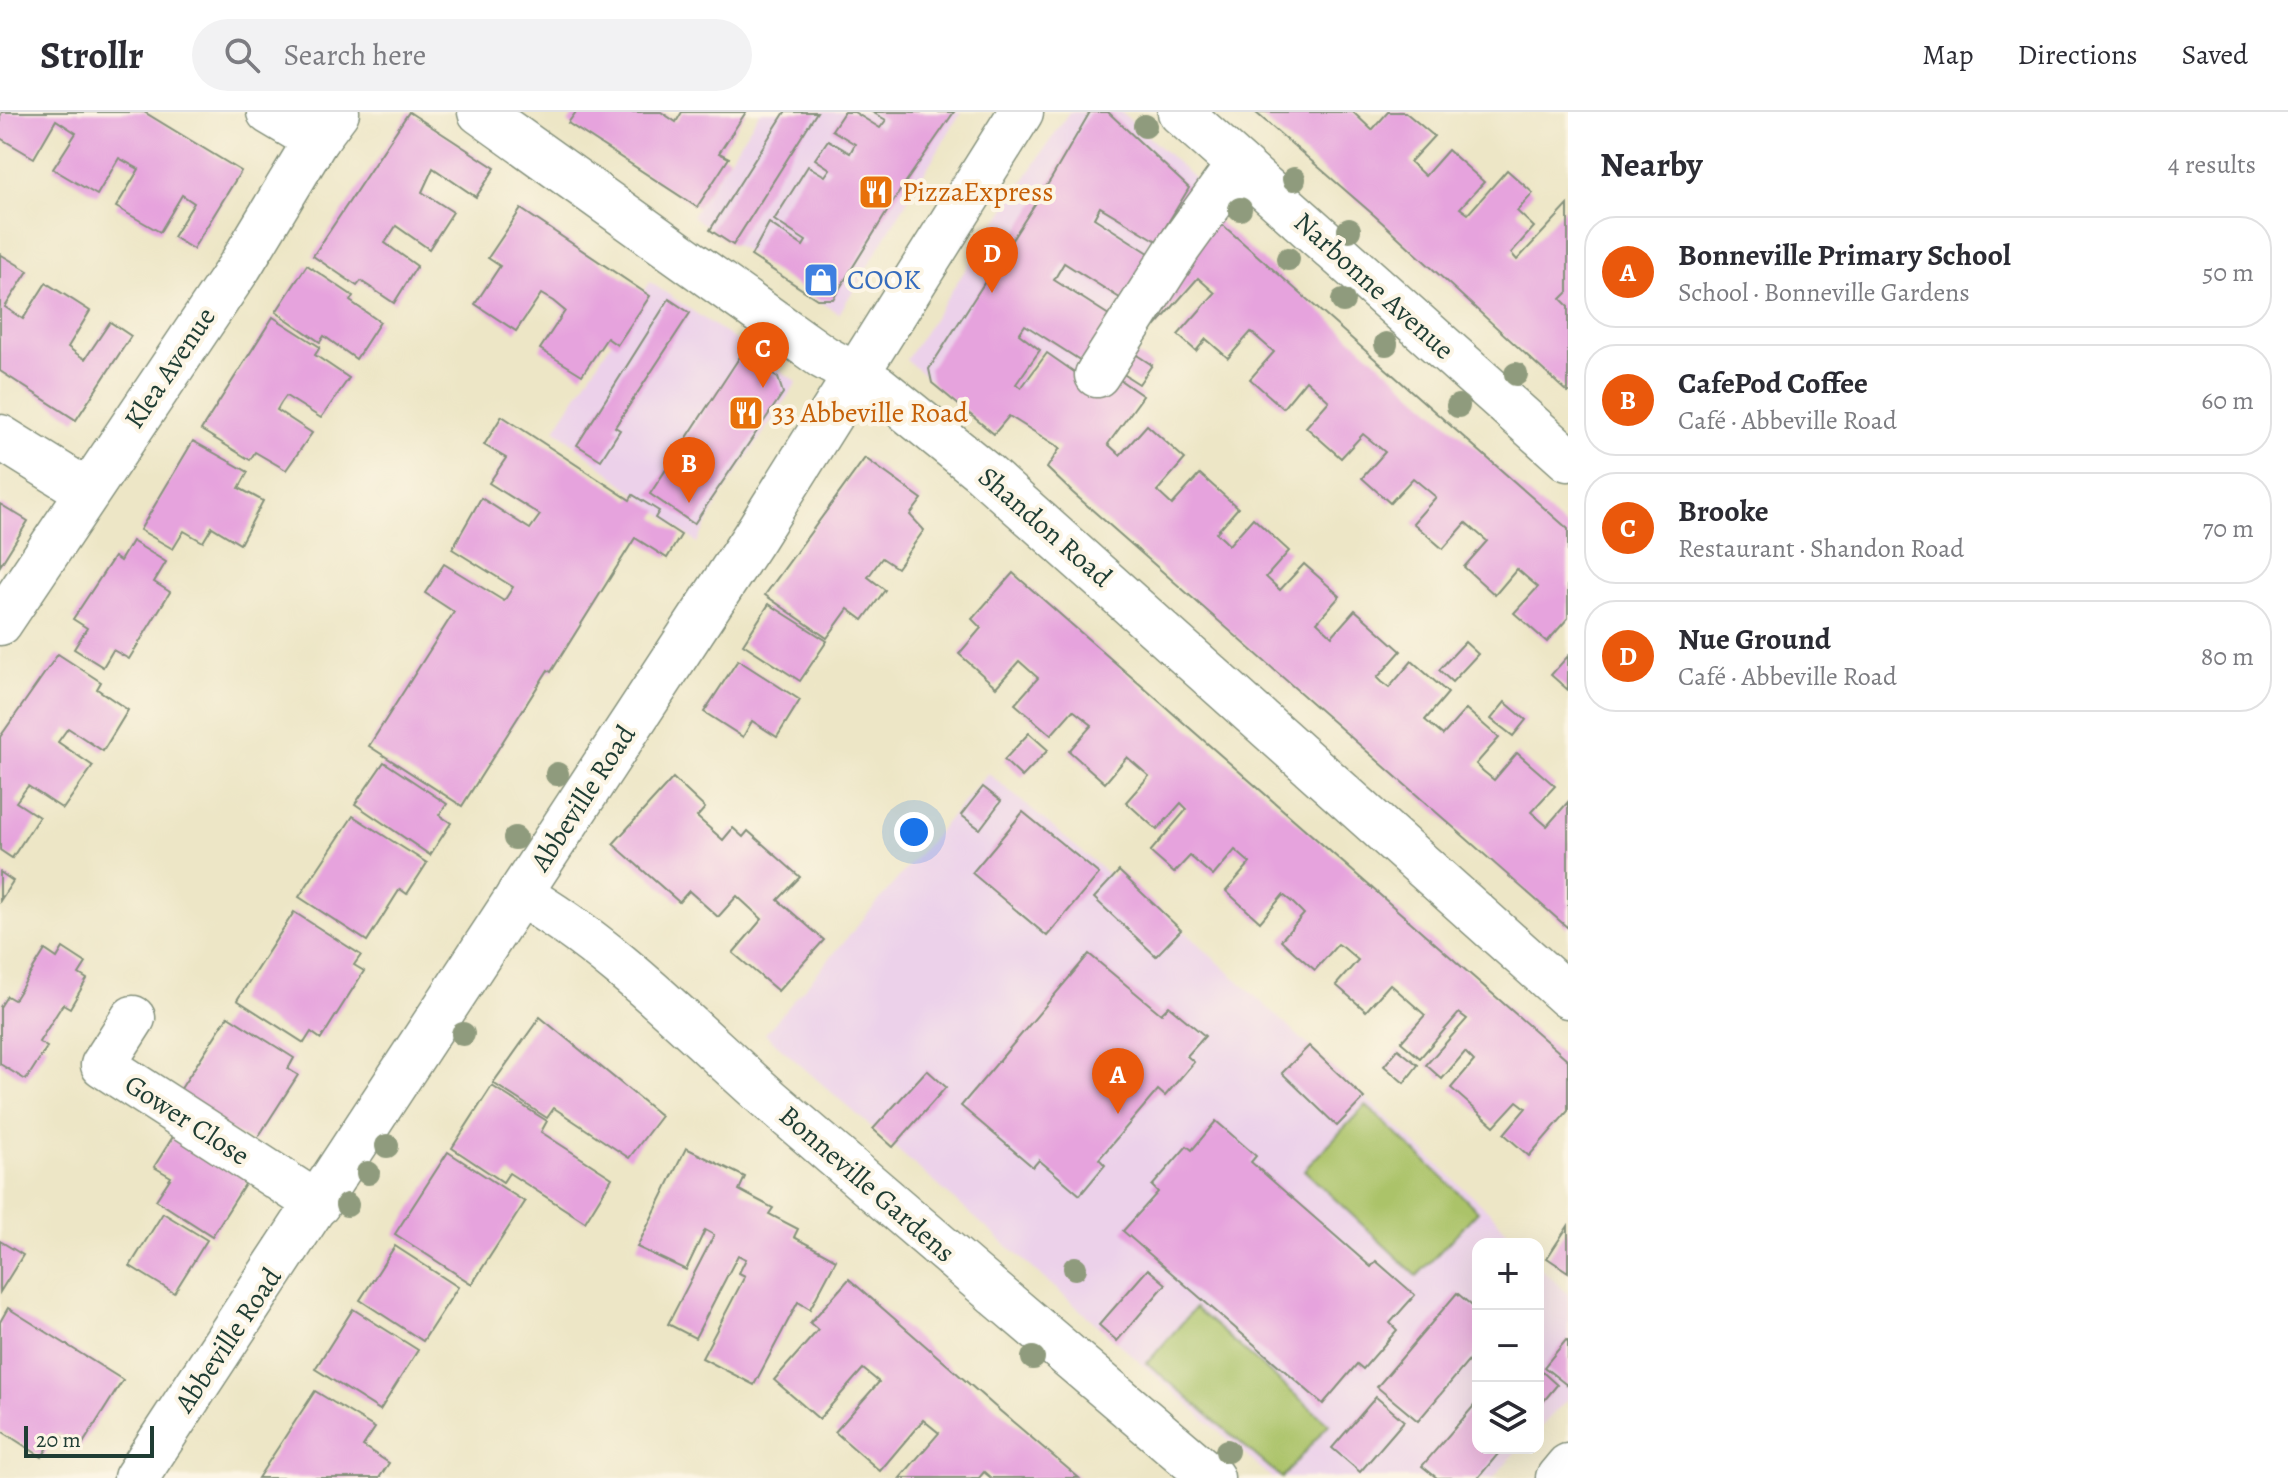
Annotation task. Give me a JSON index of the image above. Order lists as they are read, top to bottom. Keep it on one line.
{"streets":{"street":["Narbonne Avenue","Klea Avenue","Shandon Road","Abbeville Road","Gower Close","Bonneville Gardens"]},"crossings":[["Shandon Road","Abbeville Road"],["Abbeville Road","Gower Close"],["Abbeville Road","Bonneville Gardens"]],"places":{"restaurant":["PizzaExpress","33 Abbeville Road"],"shop":["COOK"]},"scale_bar":"20 m","page":{"header":"Strollr","search":"Search here","nav":["Map","Directions","Saved"],"heading":["Nearby","4 results"],"list":[{"mark":"A","name":"Bonneville Primary School","note":"School · Bonneville Gardens","value":"50 m"},{"mark":"B","name":"CafePod Coffee","note":"Café · Abbeville Road","value":"60 m"},{"mark":"C","name":"Brooke","note":"Restaurant · Shandon Road","value":"70 m"},{"mark":"D","name":"Nue Ground","note":"Café · Abbeville Road","value":"80 m"}],"pins":["D","C","B","A"],"map_buttons":["+","−"],"scale":"20 m"}}
